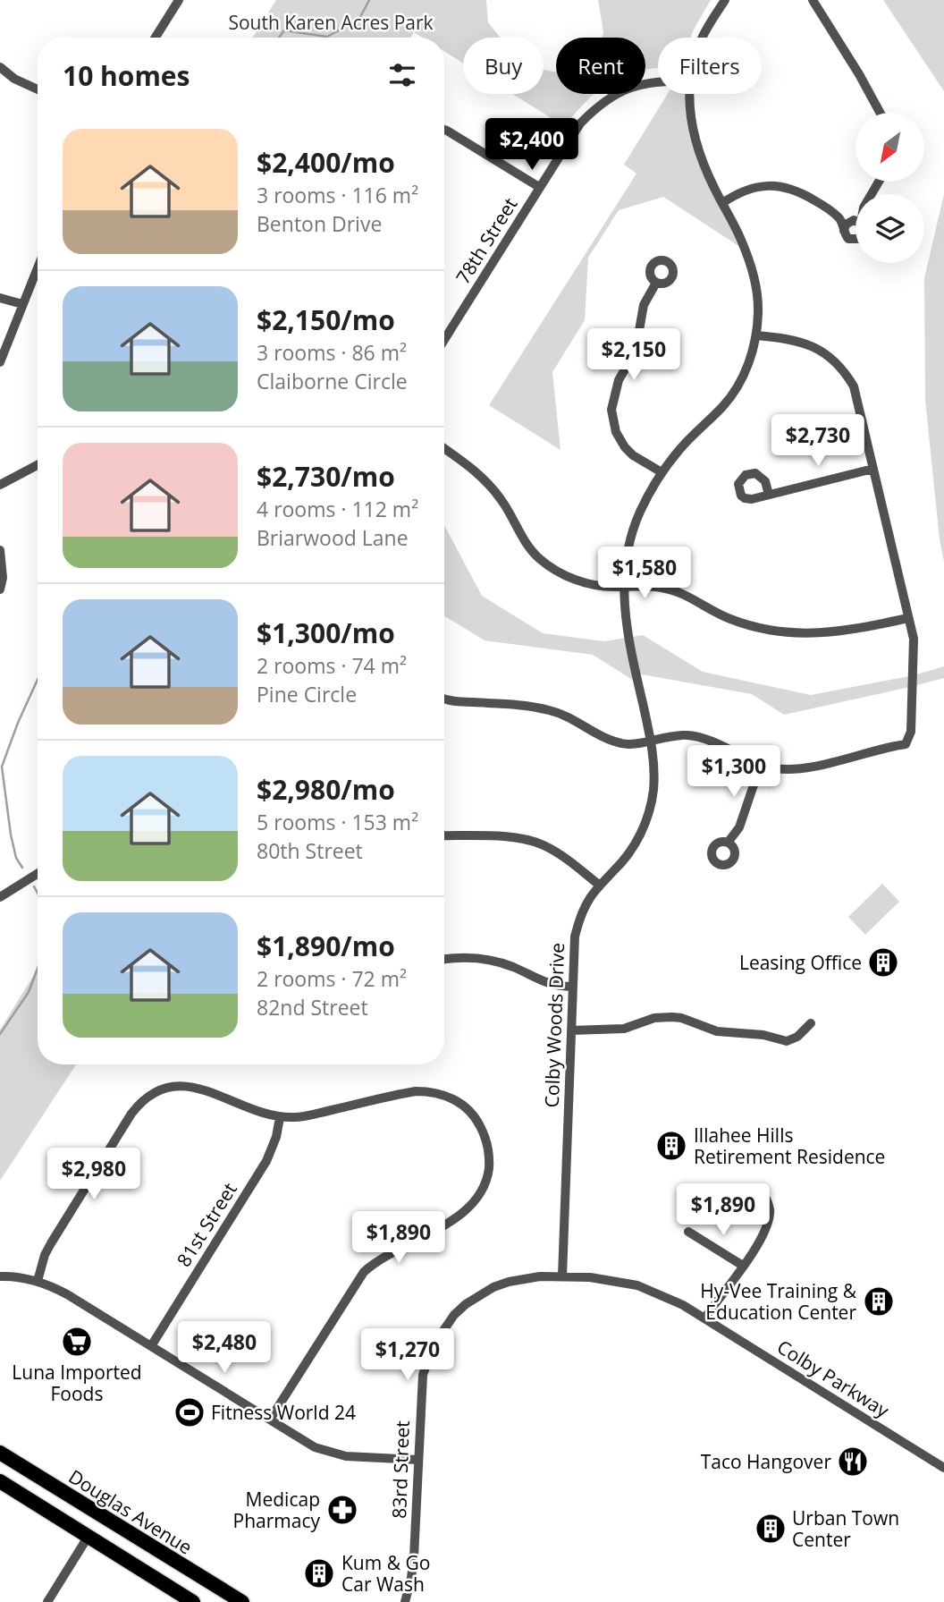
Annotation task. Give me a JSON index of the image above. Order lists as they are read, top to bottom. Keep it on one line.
{"streets":{"main road":["Douglas Avenue"],"street":["78th Street","Colby Woods Drive","81st Street","Colby Parkway","83rd Street"]},"crossings":[["Colby Woods Drive","Colby Parkway"],["Colby Woods Drive","83rd Street"],["Colby Parkway","83rd Street"]],"parks":["South Karen Acres Park"],"places":{"building":["Leasing Office","Illahee Hills Retirement Residence","Hy-Vee Training & Education Center","Urban Town Center","Kum & Go Car Wash"],"supermarket":["Luna Imported Foods"],"sports":["Fitness World 24"],"restaurant":["Taco Hangover"],"pharmacy":["Medicap Pharmacy"]},"north":"bottom left","page":{"chip":["Buy","Rent","Filters"],"heading":"10 homes","list":[{"name":"$2,400/mo","note":"3 rooms · 116 m² · Benton Drive"},{"name":"$2,150/mo","note":"3 rooms · 86 m² · Claiborne Circle"},{"name":"$2,730/mo","note":"4 rooms · 112 m² · Briarwood Lane"},{"name":"$1,300/mo","note":"2 rooms · 74 m² · Pine Circle"},{"name":"$2,980/mo","note":"5 rooms · 153 m² · 80th Street"},{"name":"$1,890/mo","note":"2 rooms · 72 m² · 82nd Street"}],"price":["$2,400","$2,150","$2,730","$1,580","$1,300","$2,980","$1,890","$1,890","$2,480","$1,270"]}}
